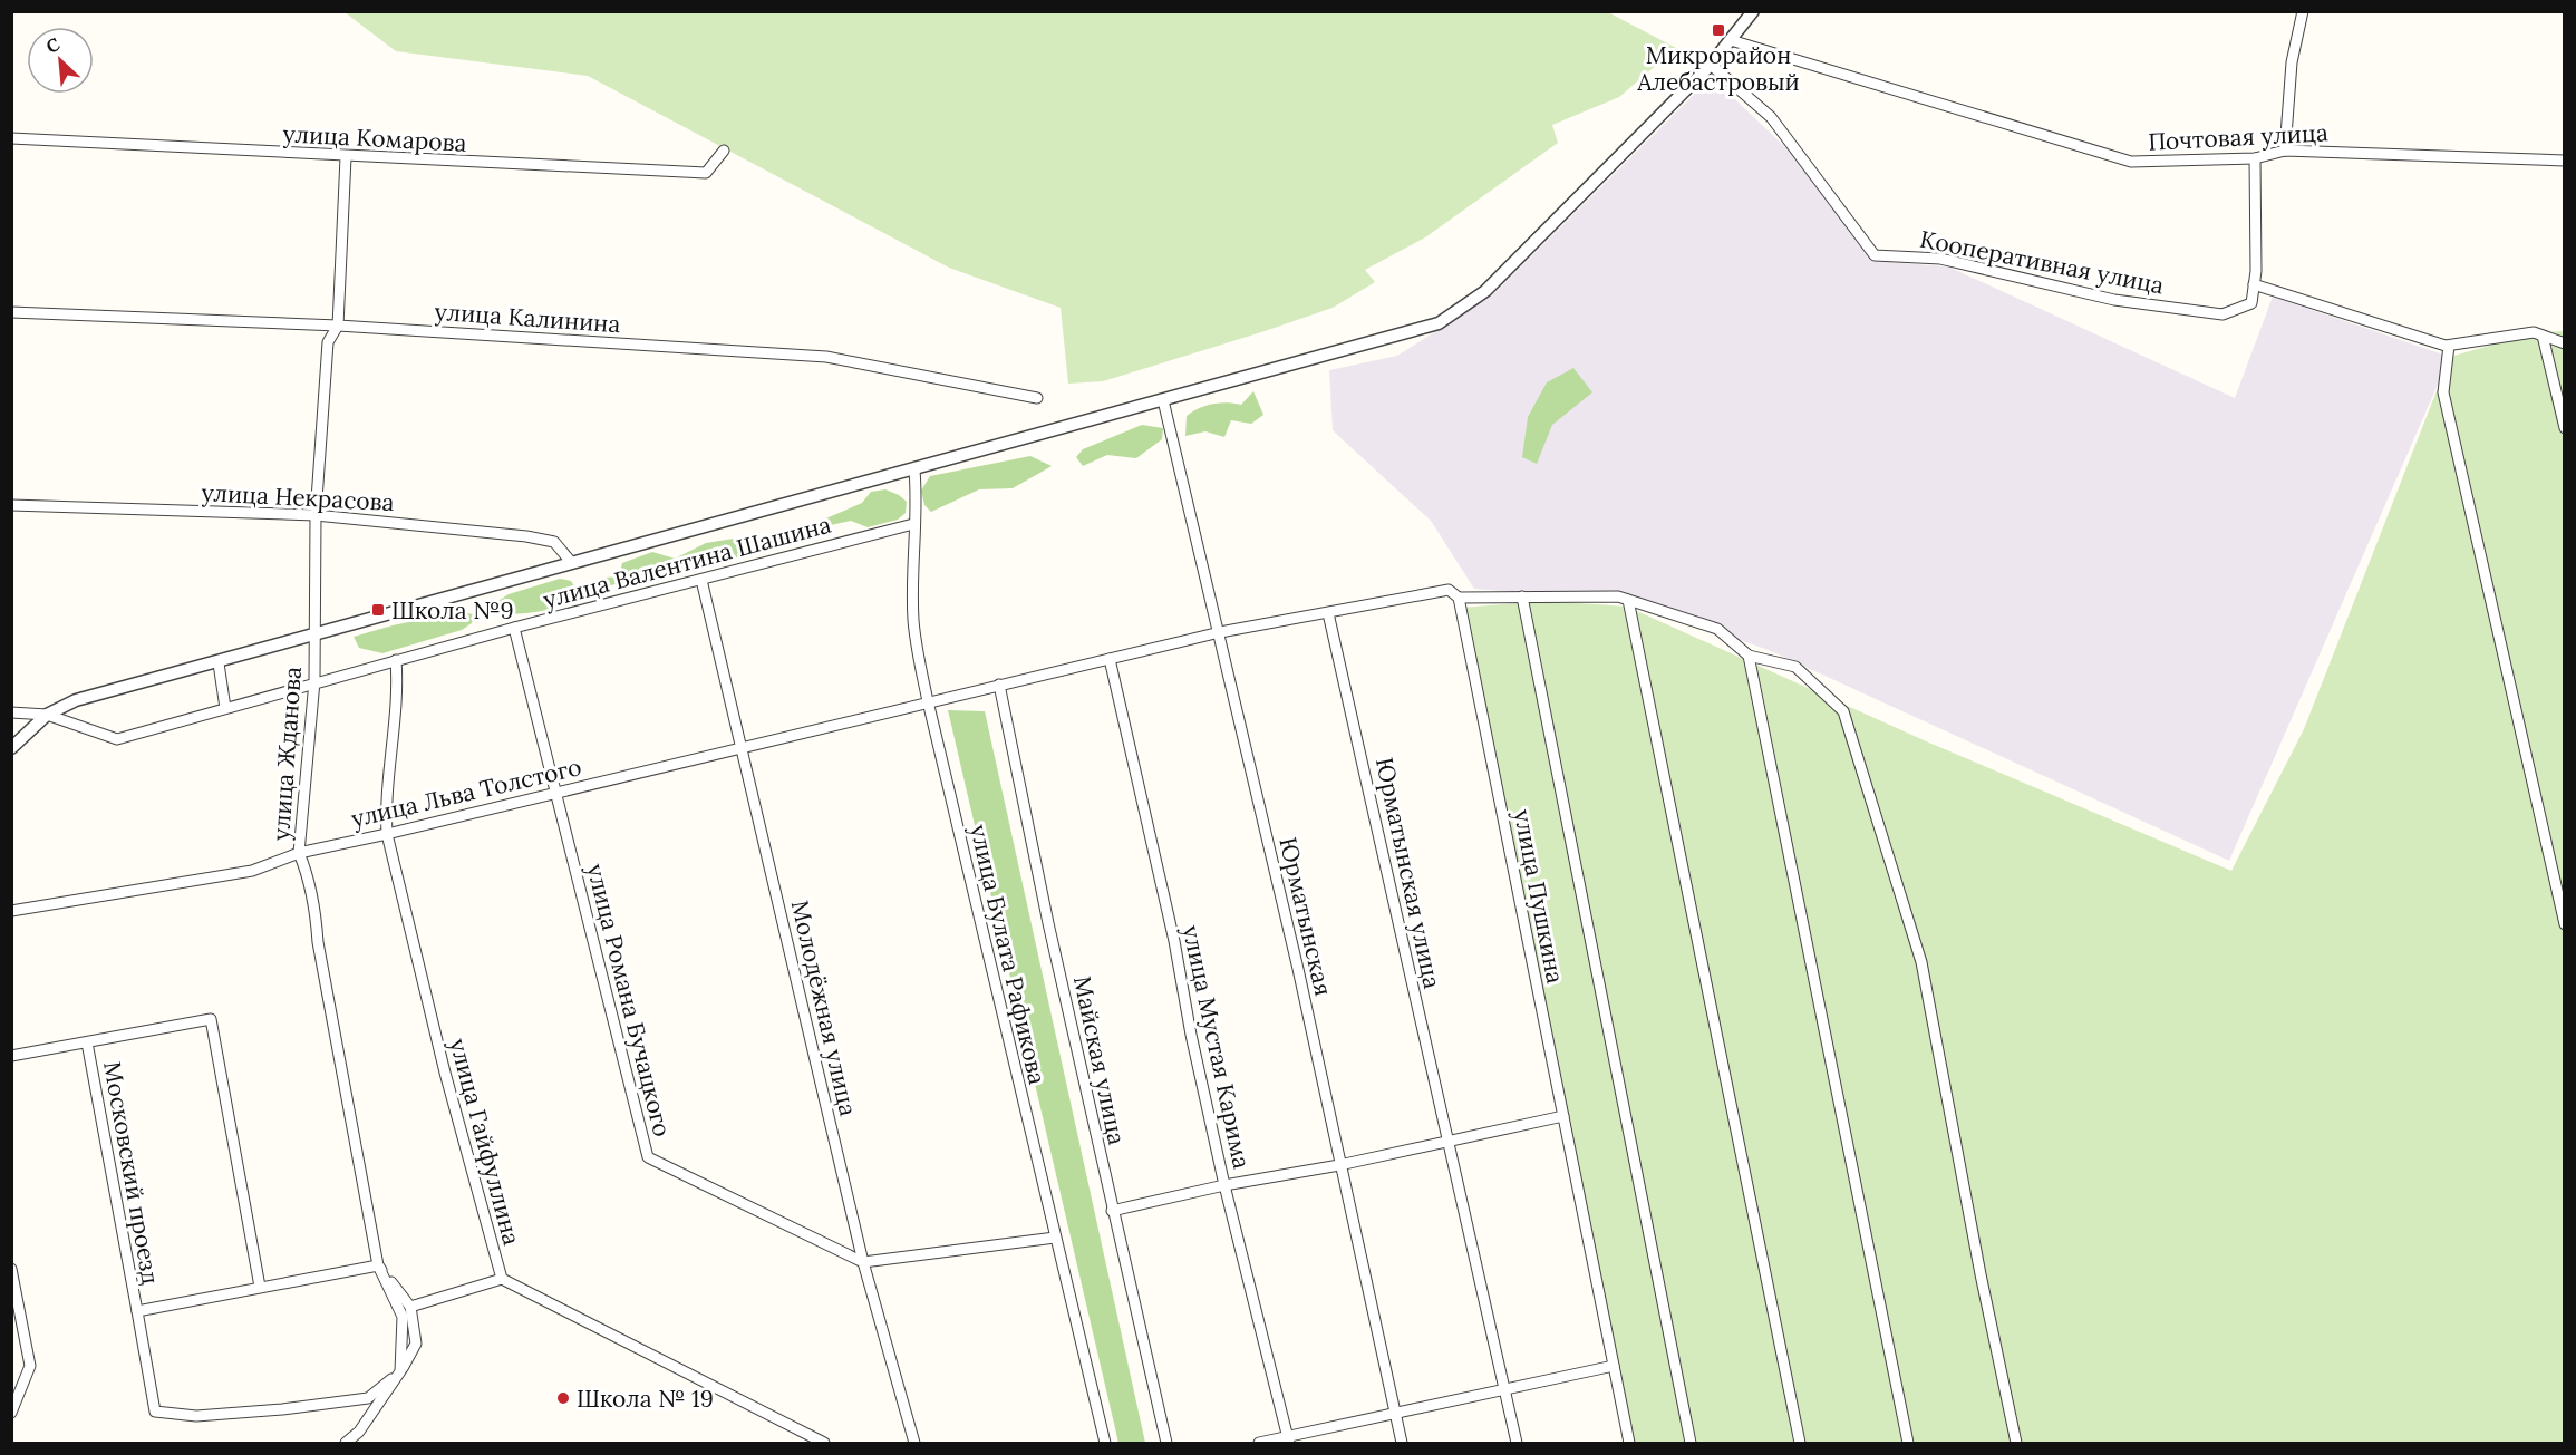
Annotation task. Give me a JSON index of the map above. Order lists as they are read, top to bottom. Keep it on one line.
{"streets":{"street":["Почтовая улица","улица Комарова","Кооперативная улица","улица Калинина","улица Некрасова","улица Валентина Шашина","улица Жданова","улица Льва Толстого","Юрматынская улица","улица Пушкина","Юрматынская","улица Булата Рафикова","улица Романа Бучацкого","Молодёжная улица","улица Мустая Карима","Майская улица","улица Гайфуллина","Московский проезд"]},"crossings":[["улица Комарова","улица Жданова"],["улица Калинина","улица Жданова"],["улица Некрасова","улица Жданова"],["улица Валентина Шашина","улица Жданова"],["улица Валентина Шашина","улица Булата Рафикова"],["улица Валентина Шашина","улица Романа Бучацкого"],["улица Валентина Шашина","Молодёжная улица"],["улица Валентина Шашина","улица Гайфуллина"],["улица Жданова","улица Льва Толстого"],["улица Жданова","Московский проезд"],["улица Льва Толстого","Юрматынская"],["улица Льва Толстого","улица Булата Рафикова"],["улица Льва Толстого","улица Романа Бучацкого"],["улица Льва Толстого","Молодёжная улица"],["улица Льва Толстого","улица Мустая Карима"],["улица Льва Толстого","Майская улица"],["улица Льва Толстого","улица Гайфуллина"],["улица Романа Бучацкого","Молодёжная улица"]],"places":{"transit":["Микрорайон Алебастровый","Школа №9"],"other":["Школа № 19"]},"north":"top left"}
